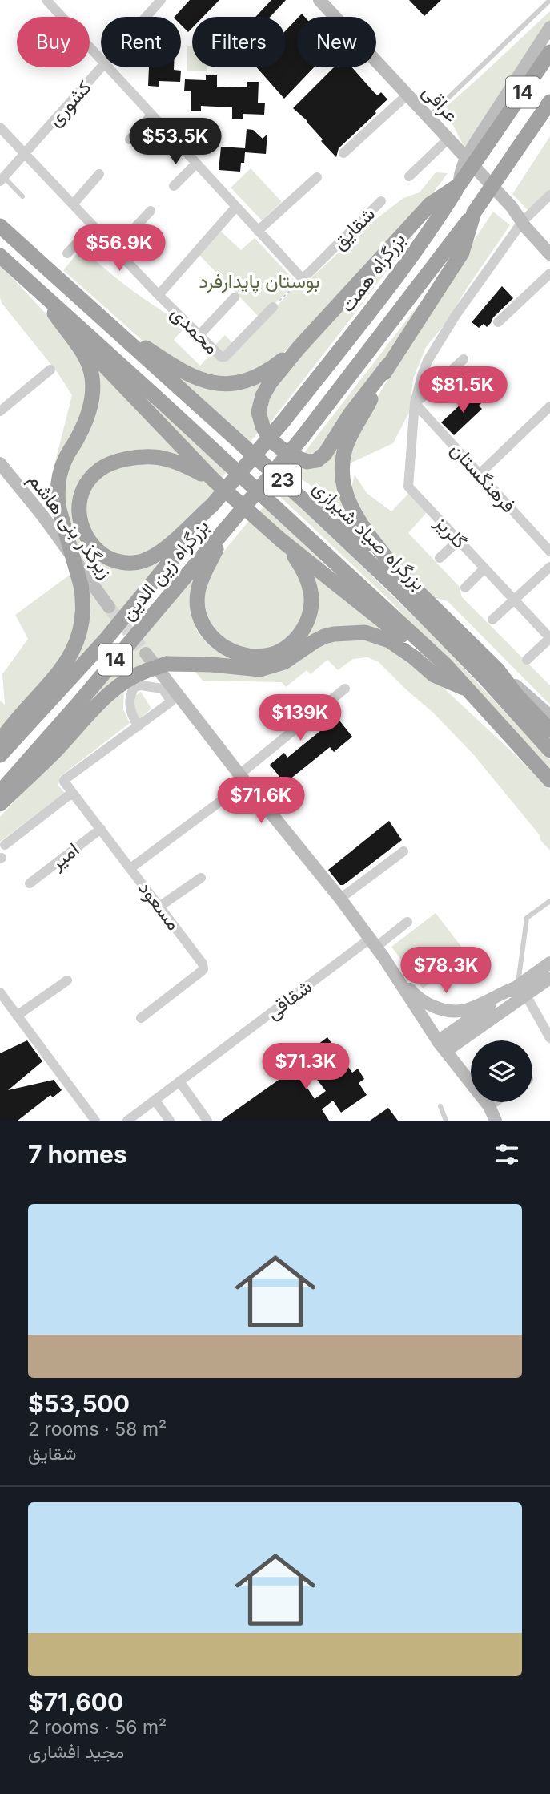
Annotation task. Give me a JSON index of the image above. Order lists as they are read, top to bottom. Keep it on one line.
{"streets":{"highway":["14","بزرگراه همت","23","بزرگراه صیاد شیرازی","بزرگراه زین الدین"],"main road":["عراقی","زیرگذر بنی هاشم"],"street":["کشوری","شقایق","محمدی","فرهنگستان","گلریز","امیر","مسعود","شقاقی"]},"crossings":[["14","بزرگراه زین الدین"],["کشوری","محمدی"],["عراقی","گلریز"],["بزرگراه همت","بزرگراه زین الدین"],["فرهنگستان","گلریز"],["امیر","مسعود"]],"parks":["بوستان پایدارفرد"],"page":{"chip":["Buy","Rent","Filters","New"],"price":["$53.5K","$56.9K","$81.5K","$139K","$71.6K","$78.3K","$71.3K"],"heading":"7 homes","list":[{"name":"$53,500","note":"2 rooms · 58 m² · شقایق"},{"name":"$71,600","note":"2 rooms · 56 m² · مجید افشاری"}]}}
